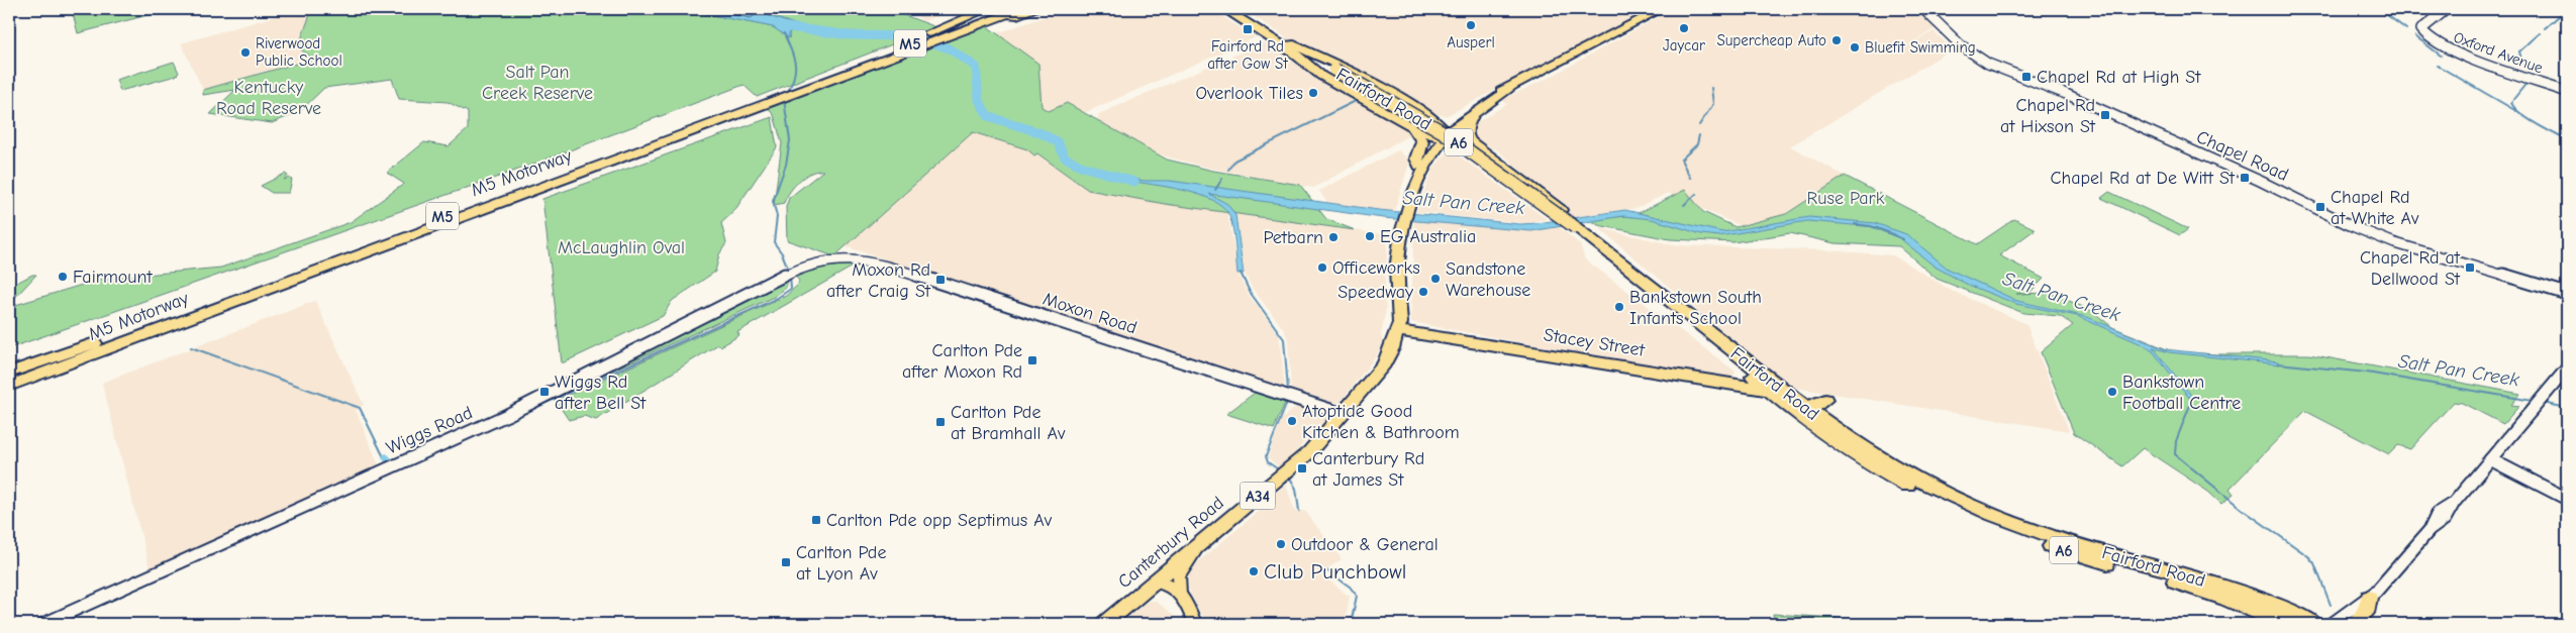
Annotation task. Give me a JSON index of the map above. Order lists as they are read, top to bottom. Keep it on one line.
{"streets":{"highway":["M5","Fairford Road","A6","M5 Motorway","Stacey Street","A34","Canterbury Road"],"main road":["Oxford Avenue","Chapel Road","Moxon Road","Wiggs Road"]},"crossings":[["M5","M5 Motorway"],["Fairford Road","A6"],["Fairford Road","Stacey Street"],["A6","Canterbury Road"],["Moxon Road","Wiggs Road"],["Moxon Road","Canterbury Road"],["Stacey Street","Canterbury Road"]],"water":["Salt Pan Creek"],"parks":["Salt Pan Creek Reserve","Kentucky Road Reserve","Ruse Park","McLaughlin Oval"],"places":{"other":["Ausperl","Jaycar","Supercheap Auto","Bluefit Swimming","Riverwood Public School","Overlook Tiles","EG Australia","Petbarn","Officeworks","Fairmount","Sandstone Warehouse","Speedway","Bankstown South Infants School","Bankstown Football Centre","Atoptide Good Kitchen & Bathroom","Outdoor & General","Club Punchbowl"],"transit":["Fairford Rd after Gow St","Chapel Rd at High St","Chapel Rd at Hixson St","Chapel Rd at De Witt St","Chapel Rd at White Av","Chapel Rd at Dellwood St","Moxon Rd after Craig St","Carlton Pde after Moxon Rd","Wiggs Rd after Bell St","Carlton Pde at Bramhall Av","Canterbury Rd at James St","Carlton Pde opp Septimus Av","Carlton Pde at Lyon Av"]}}
